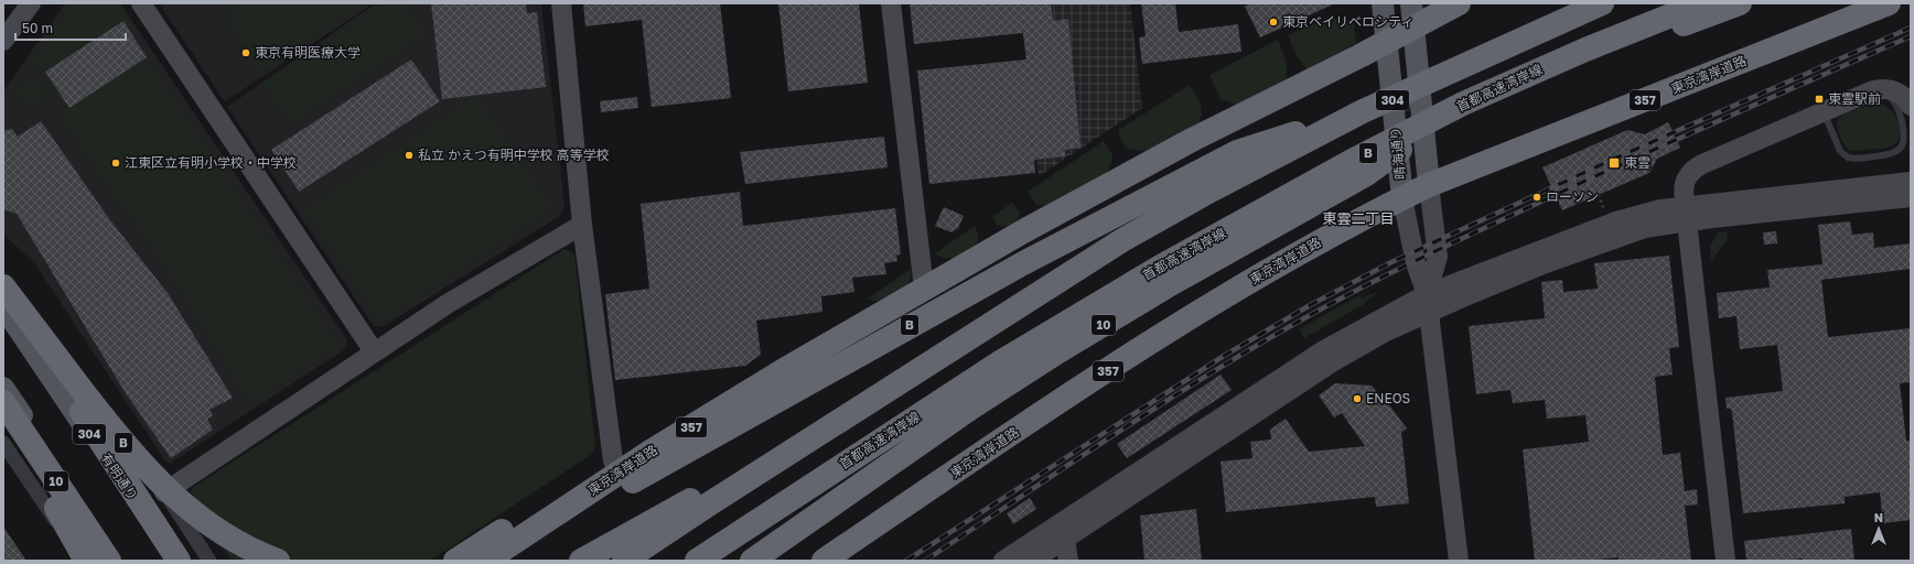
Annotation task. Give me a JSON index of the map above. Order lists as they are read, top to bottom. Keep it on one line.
{"streets":{"highway":["東京湾岸道路","首都高速湾岸線","357","B","10"],"main road":["304","晴海通り","有明通り"]},"crossings":[["東京湾岸道路","357"],["東京湾岸道路","晴海通り"],["首都高速湾岸線","B"],["首都高速湾岸線","10"],["B","有明通り"]],"districts":["東雲二丁目"],"places":{"other":["東京ベイリベロシティ","東京有明医療大学","私立 かえつ有明中学校 高等学校","江東区立有明小学校・中学校","ローソン","ENEOS"],"transit":["東雲駅前","東雲"]},"scale_bar":"50 m","north":"top"}
